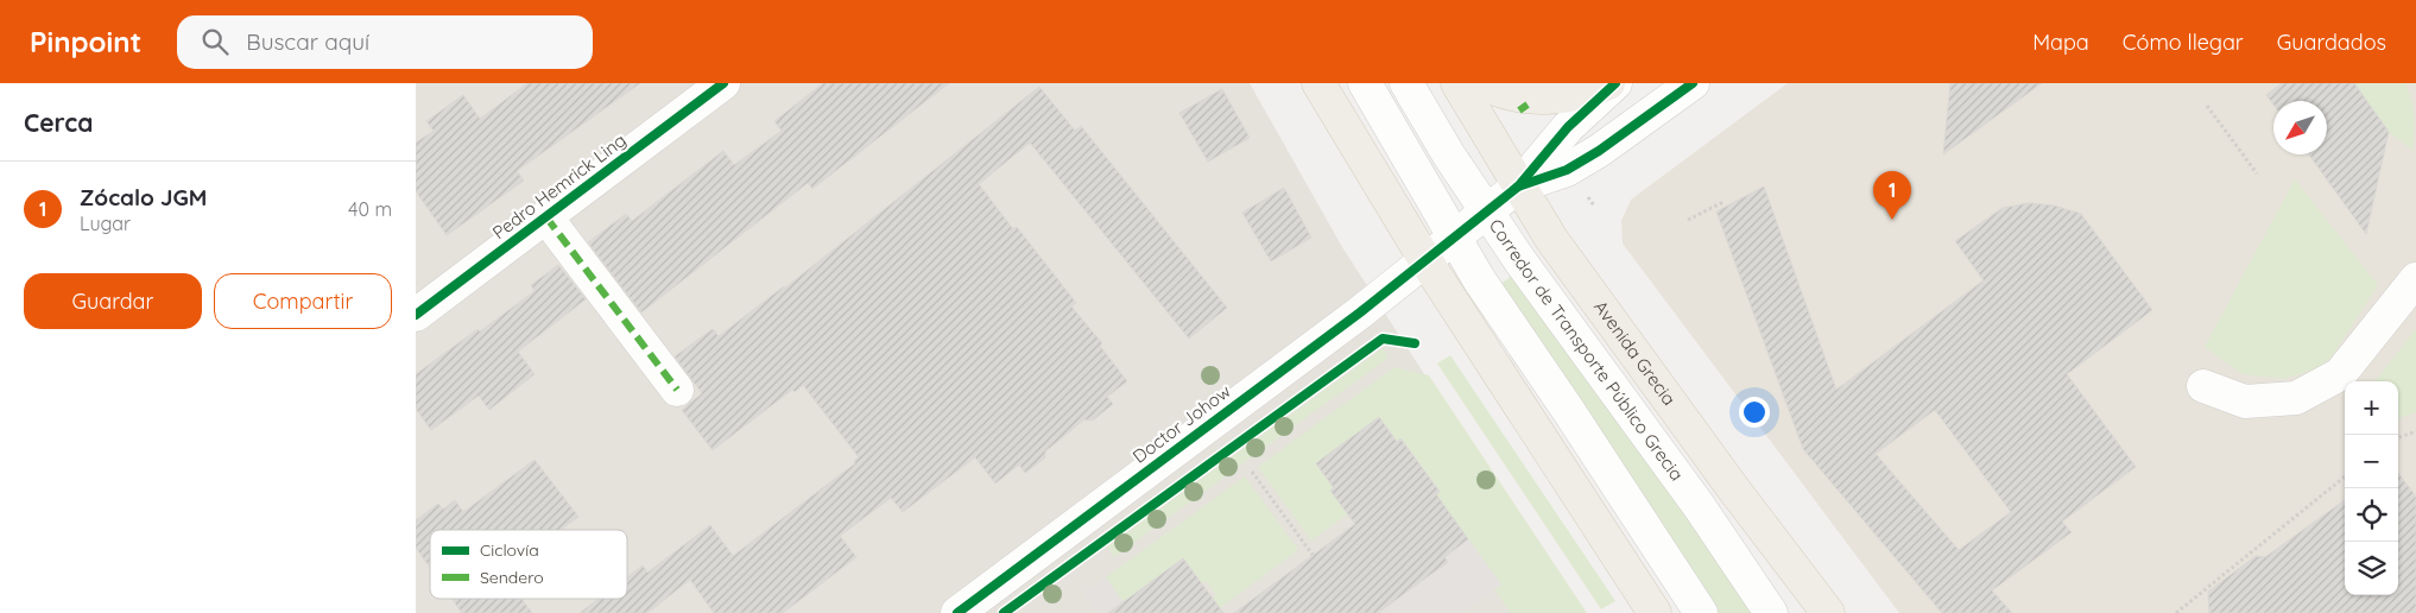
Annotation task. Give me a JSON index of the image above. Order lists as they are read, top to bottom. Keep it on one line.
{"streets":{"main road":["Avenida Grecia"],"street":["Pedro Hemrick Ling","Corredor de Transporte Público Grecia","Doctor Johow"]},"crossings":[["Corredor de Transporte Público Grecia","Doctor Johow"],["Avenida Grecia","Doctor Johow"]],"legend":["Ciclovía","Sendero"],"north":"bottom left","page":{"header":"Pinpoint","search":"Buscar aquí","nav":["Mapa","Cómo llegar","Guardados"],"heading":"Cerca","list":[{"mark":"1","name":"Zócalo JGM","note":"Lugar","value":"40 m"}],"pins":"1","buttons":["Guardar","Compartir"],"map_buttons":["+","−"]}}
